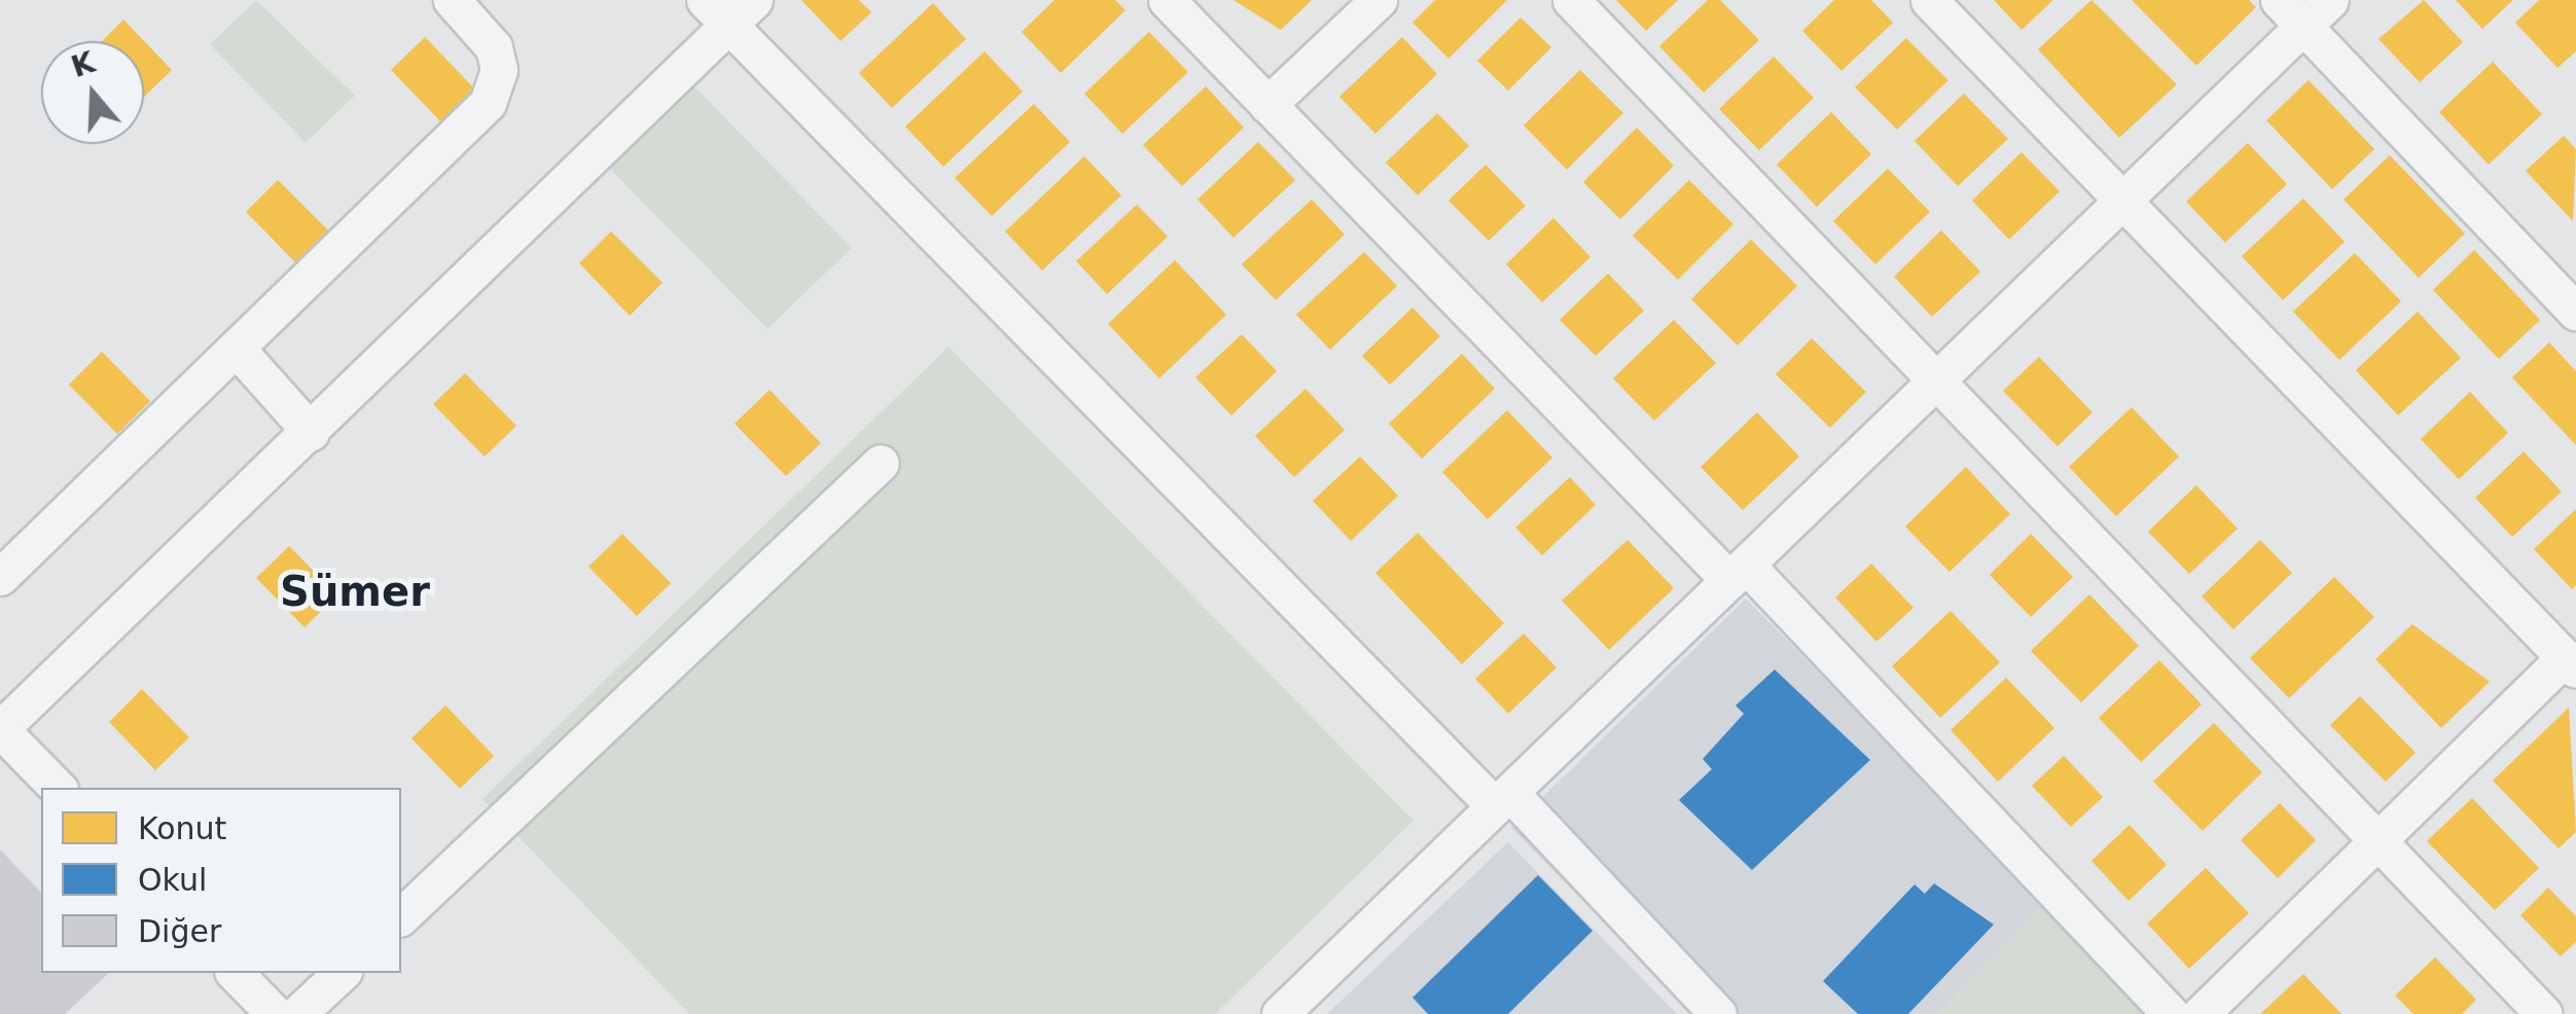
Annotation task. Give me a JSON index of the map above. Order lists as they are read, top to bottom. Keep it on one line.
{"districts":["Sümer"],"legend":["Konut","Okul","Diğer"],"north":"top"}
